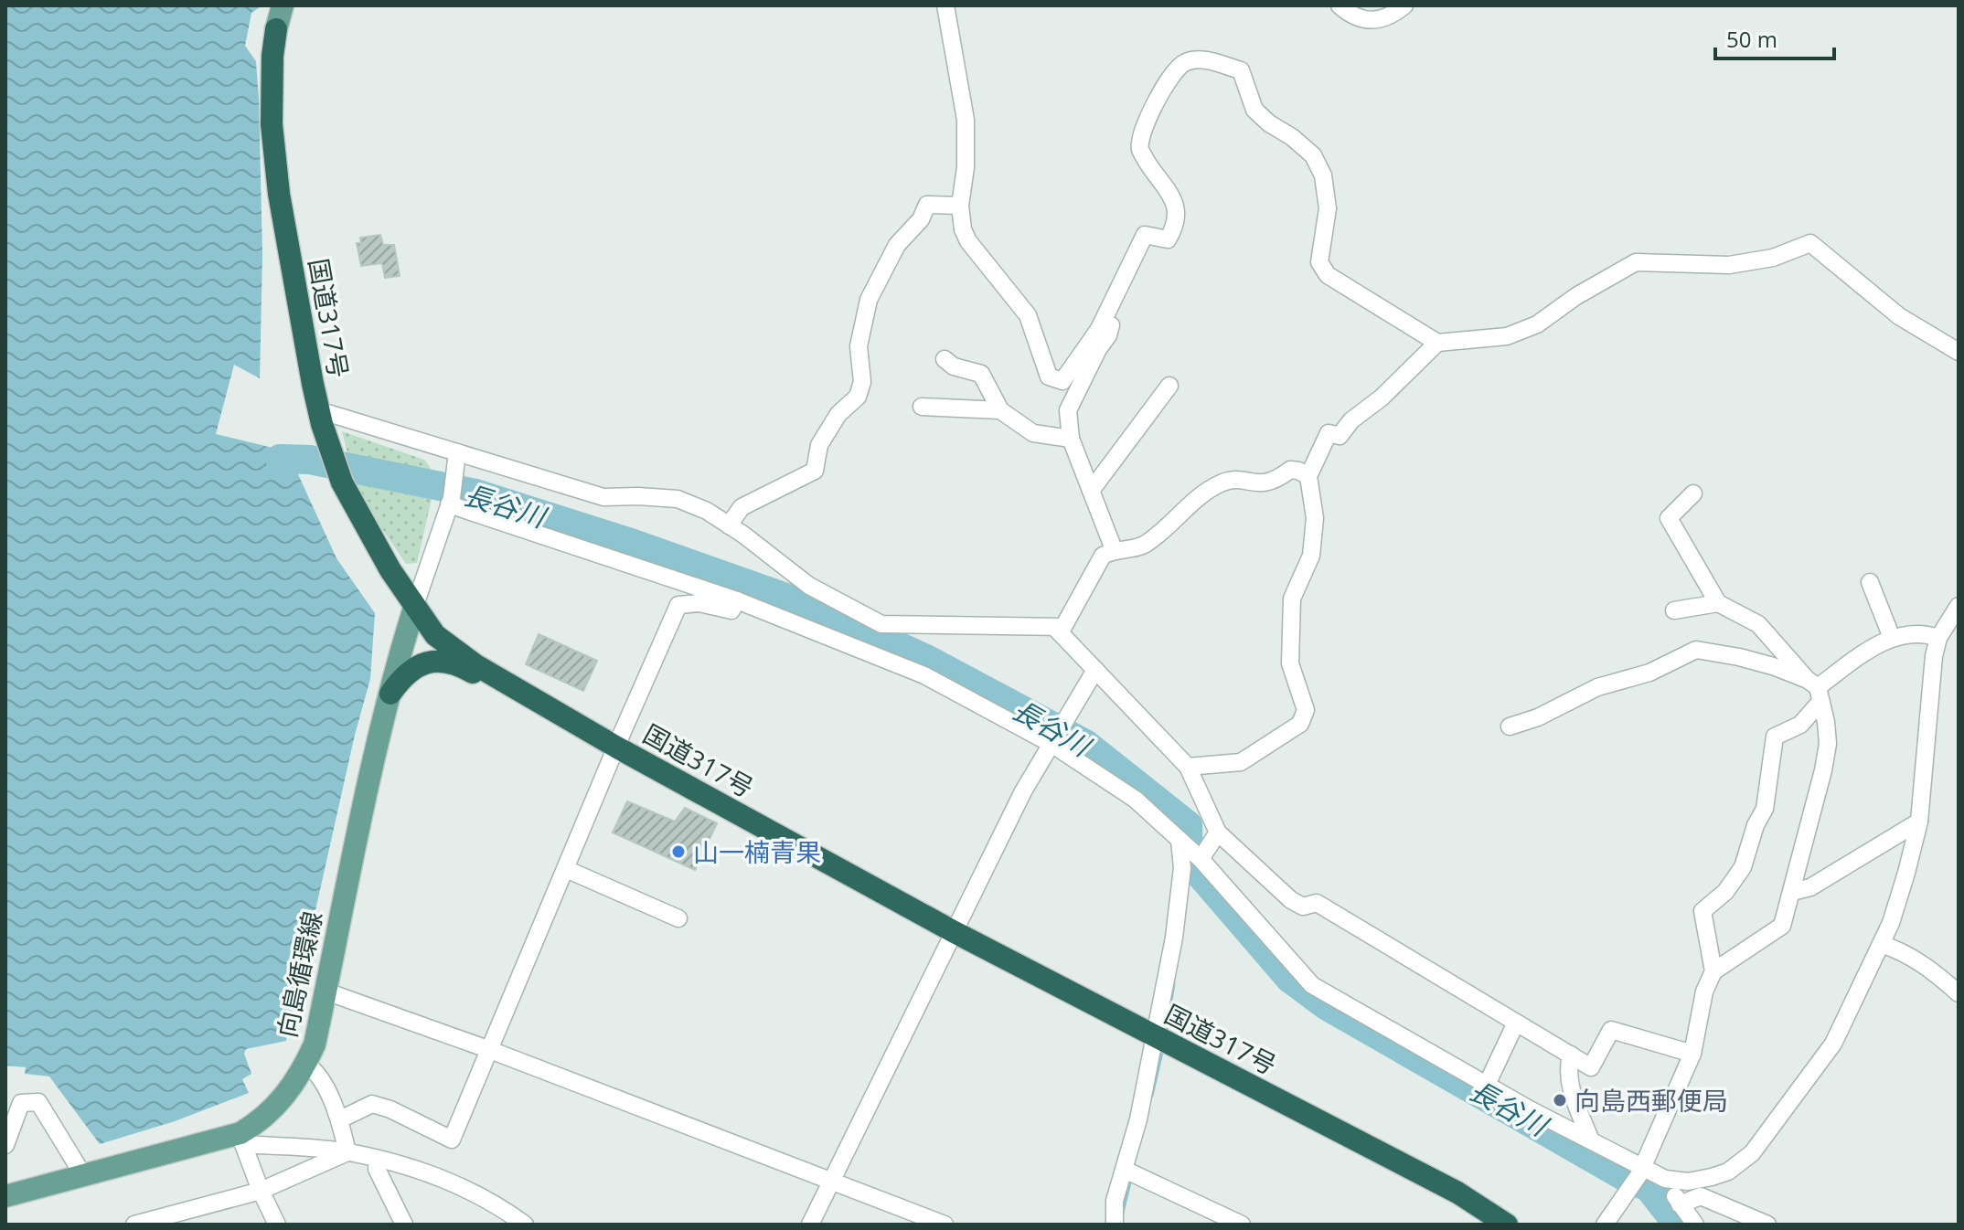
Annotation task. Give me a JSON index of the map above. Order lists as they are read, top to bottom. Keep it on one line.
{"streets":{"highway":["国道317号"],"main road":["向島循環線"]},"crossings":[["国道317号","向島循環線"]],"water":["長谷川"],"places":["山一楠青果","向島西郵便局"],"scale_bar":"50 m"}
